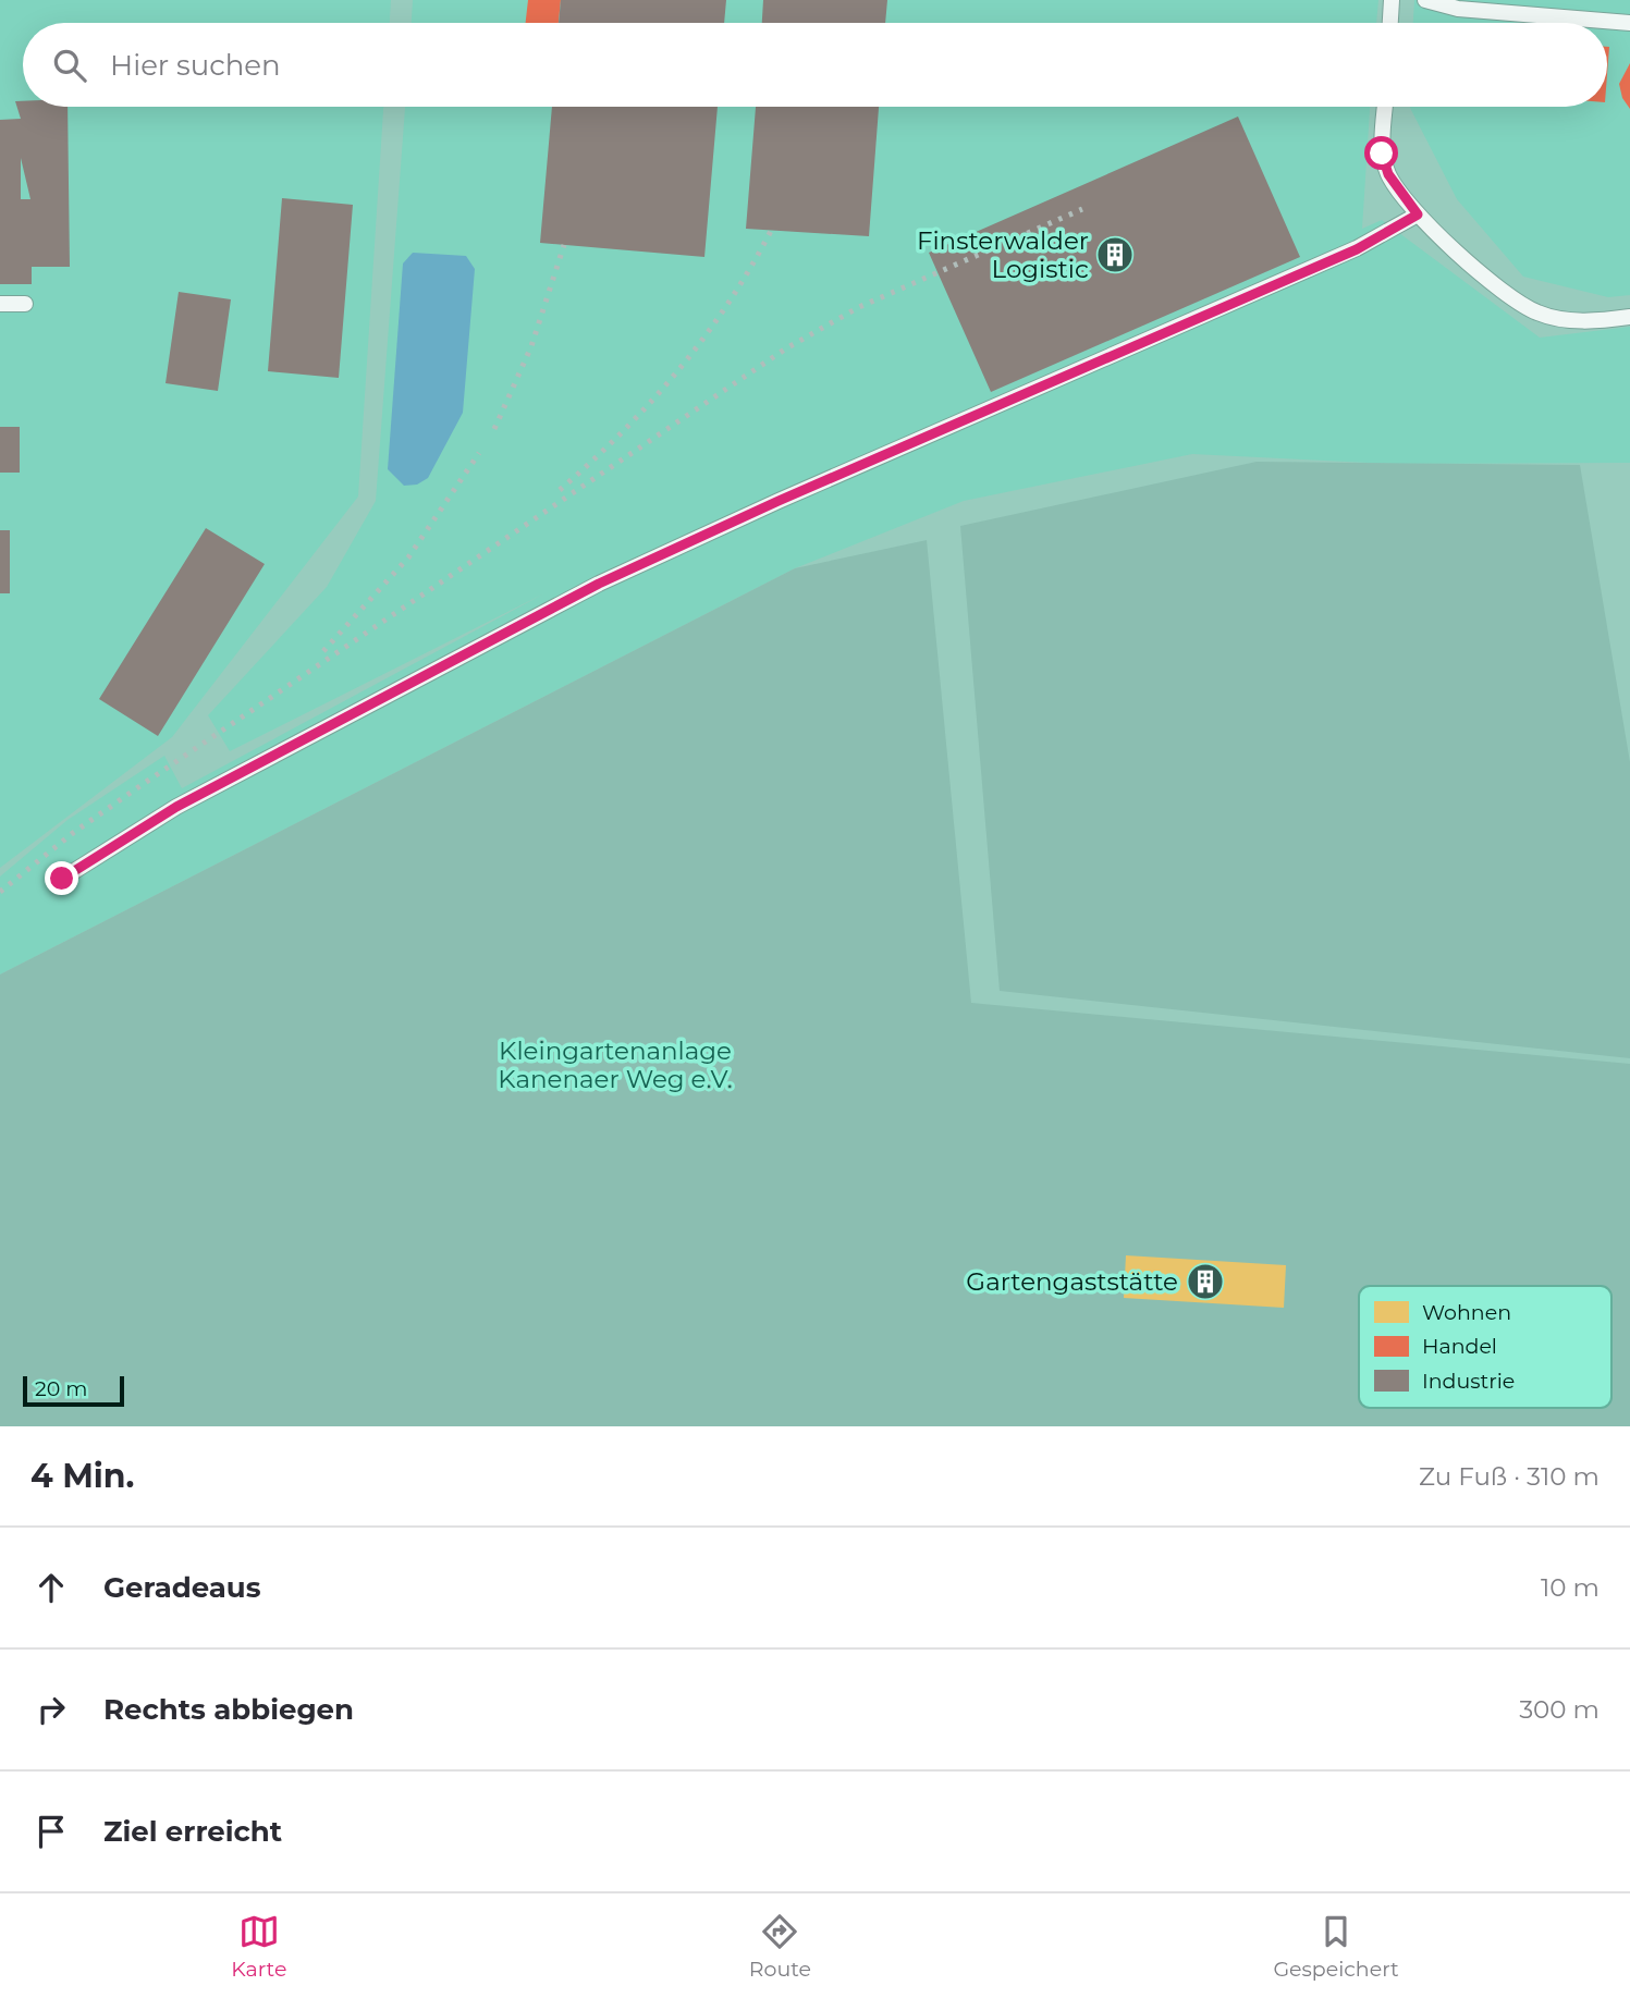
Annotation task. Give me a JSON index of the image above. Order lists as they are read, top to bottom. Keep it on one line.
{"parks":["Kleingartenanlage Kanenaer Weg e.V."],"places":{"building":["Finsterwalder Logistic","Gartengaststätte"]},"legend":["Wohnen","Handel","Industrie"],"scale_bar":"20 m","page":{"search":"Hier suchen","scale":"20 m","heading":["4 Min.","Zu Fuß · 310 m"],"list":[["Geradeaus","10 m"],["Rechts abbiegen","300 m"],"Ziel erreicht"],"nav":["Karte","Route","Gespeichert"]}}
